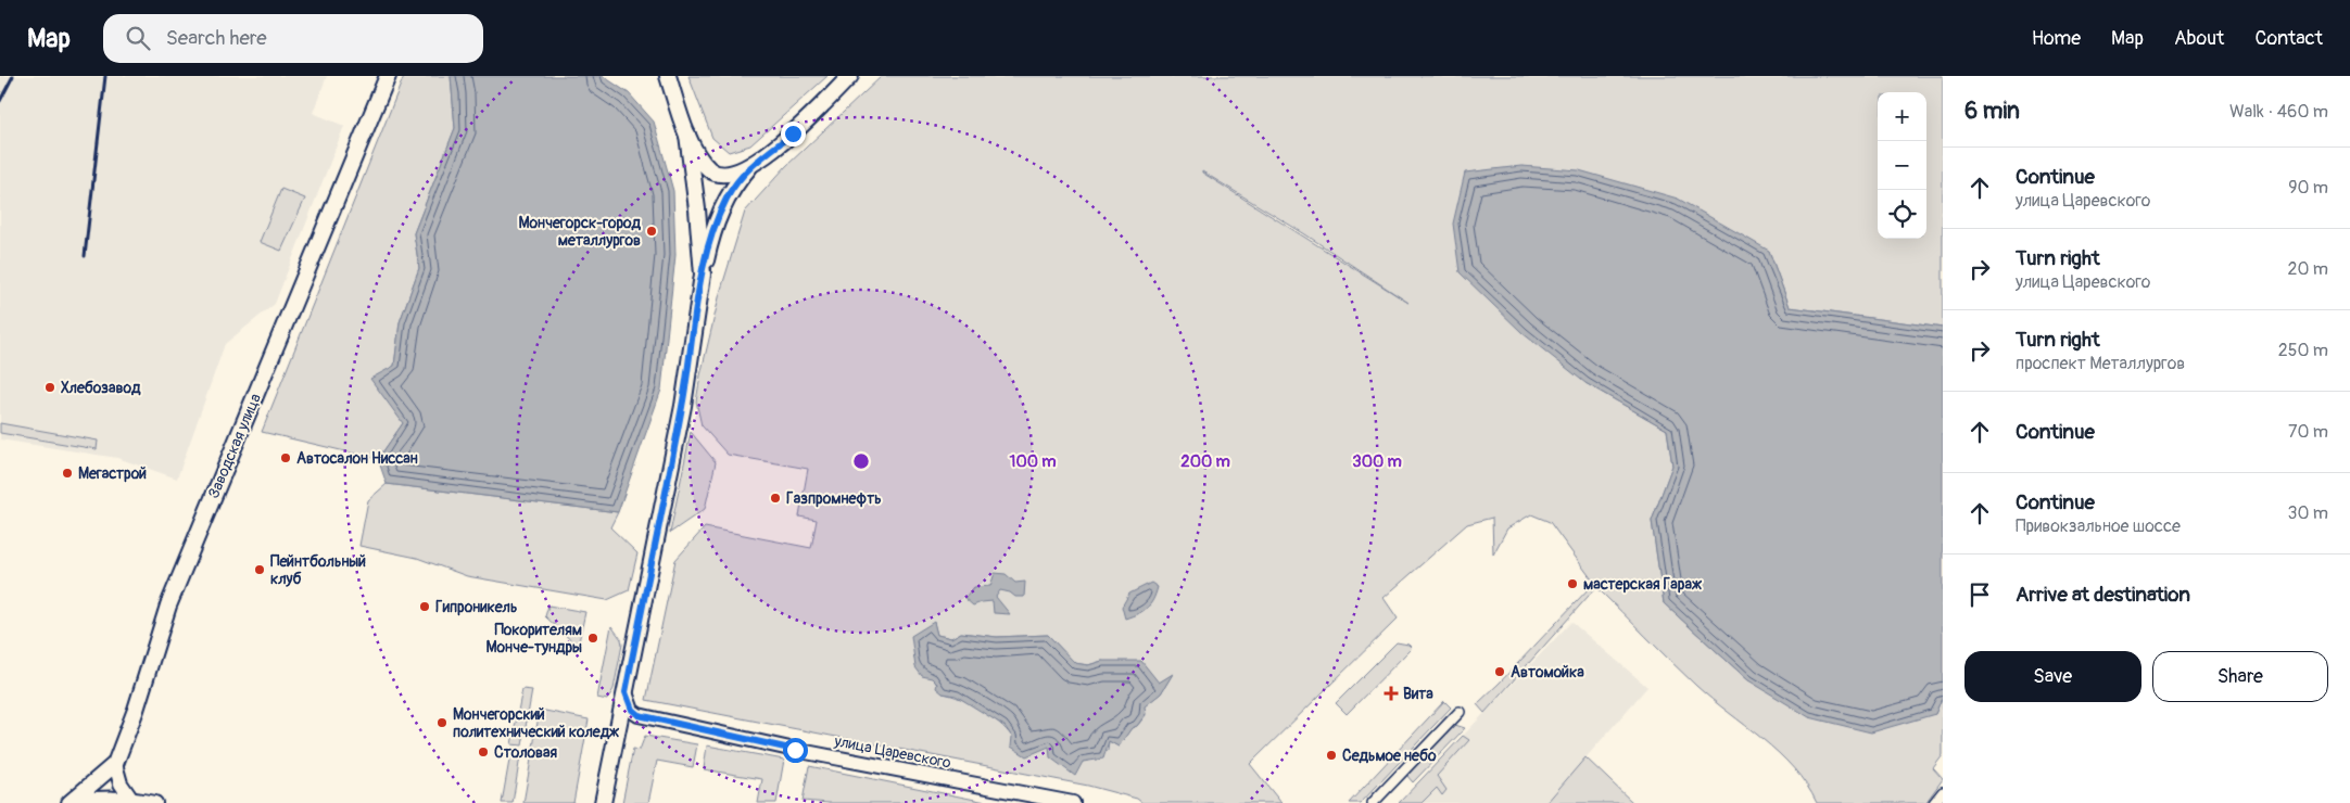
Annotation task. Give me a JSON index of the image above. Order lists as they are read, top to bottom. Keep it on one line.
{"streets":{"main road":["Заводская улица"],"street":["улица Царевского"]},"places":{"other":["Мончегорск-город металлургов","Хлебозавод","Автосалон Ниссан","Мегастрой","Газпромнефть","Пейнтбольный клуб","мастерская Гараж","Гипроникель","Покорителям Монче-тундры","Автомойка","Мончегорский политехнический коледж","Столовая","Седьмое небо"],"health":["Вита"]},"page":{"header":"Map","search":"Search here","nav":["Home","Map","About","Contact"],"heading":["6 min","Walk · 460 m"],"map_buttons":["+","−"],"list":[["Continue","улица Царевского","90 m"],["Turn right","улица Царевского","20 m"],["Turn right","проспект Металлургов","250 m"],["Continue","70 m"],["Continue","Привокзальное шоссе","30 m"],"Arrive at destination"],"buttons":["Save","Share"]},"rings":["100 m","200 m","300 m"]}
